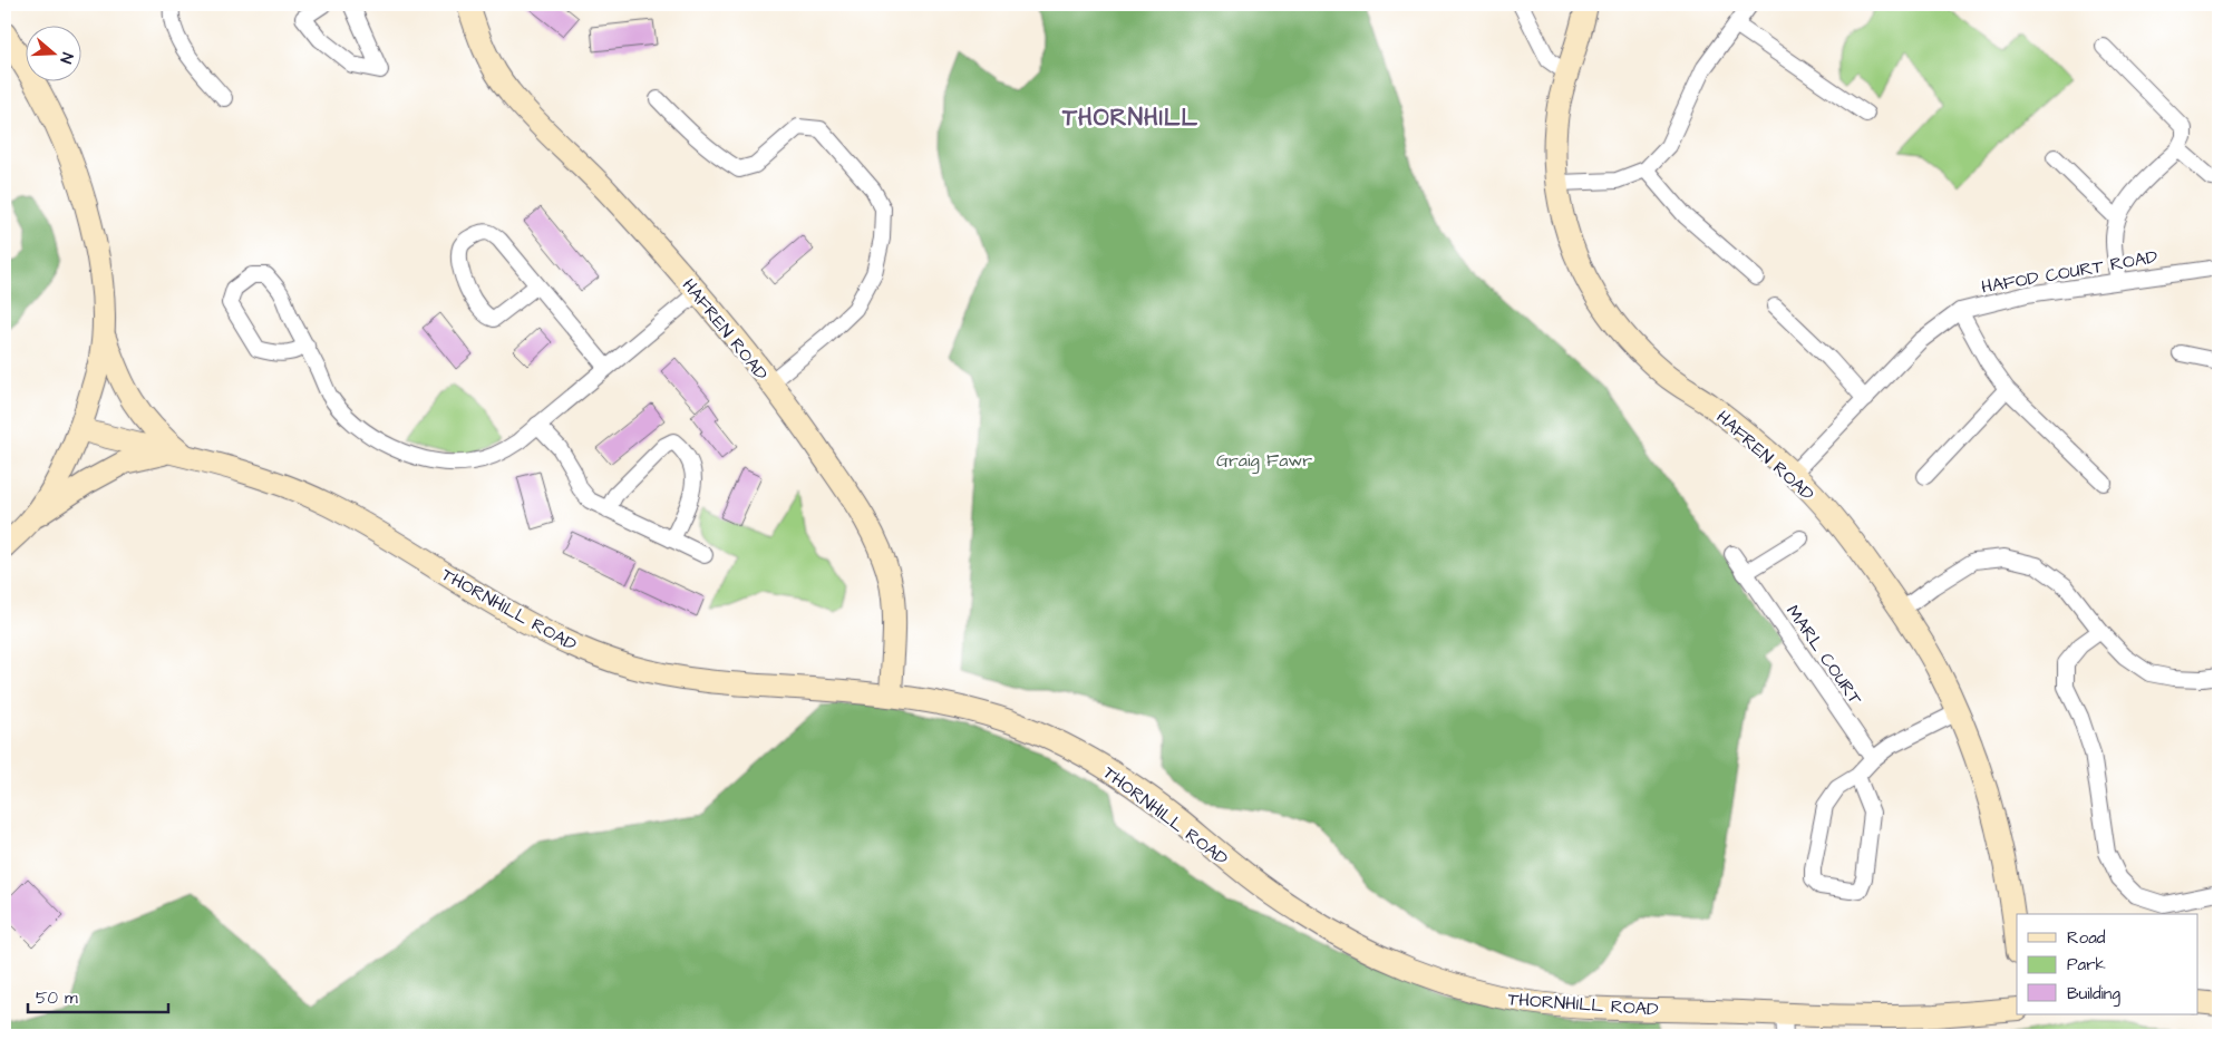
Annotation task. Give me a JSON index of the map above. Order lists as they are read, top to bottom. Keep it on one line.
{"streets":{"street":["HAFOD COURT ROAD","HAFREN ROAD","THORNHILL ROAD","MARL COURT"]},"crossings":[["HAFOD COURT ROAD","HAFREN ROAD"],["HAFREN ROAD","THORNHILL ROAD"]],"districts":["THORNHILL"],"parks":["Graig Fawr"],"legend":["Road","Park","Building"],"scale_bar":"50 m","north":"right"}
